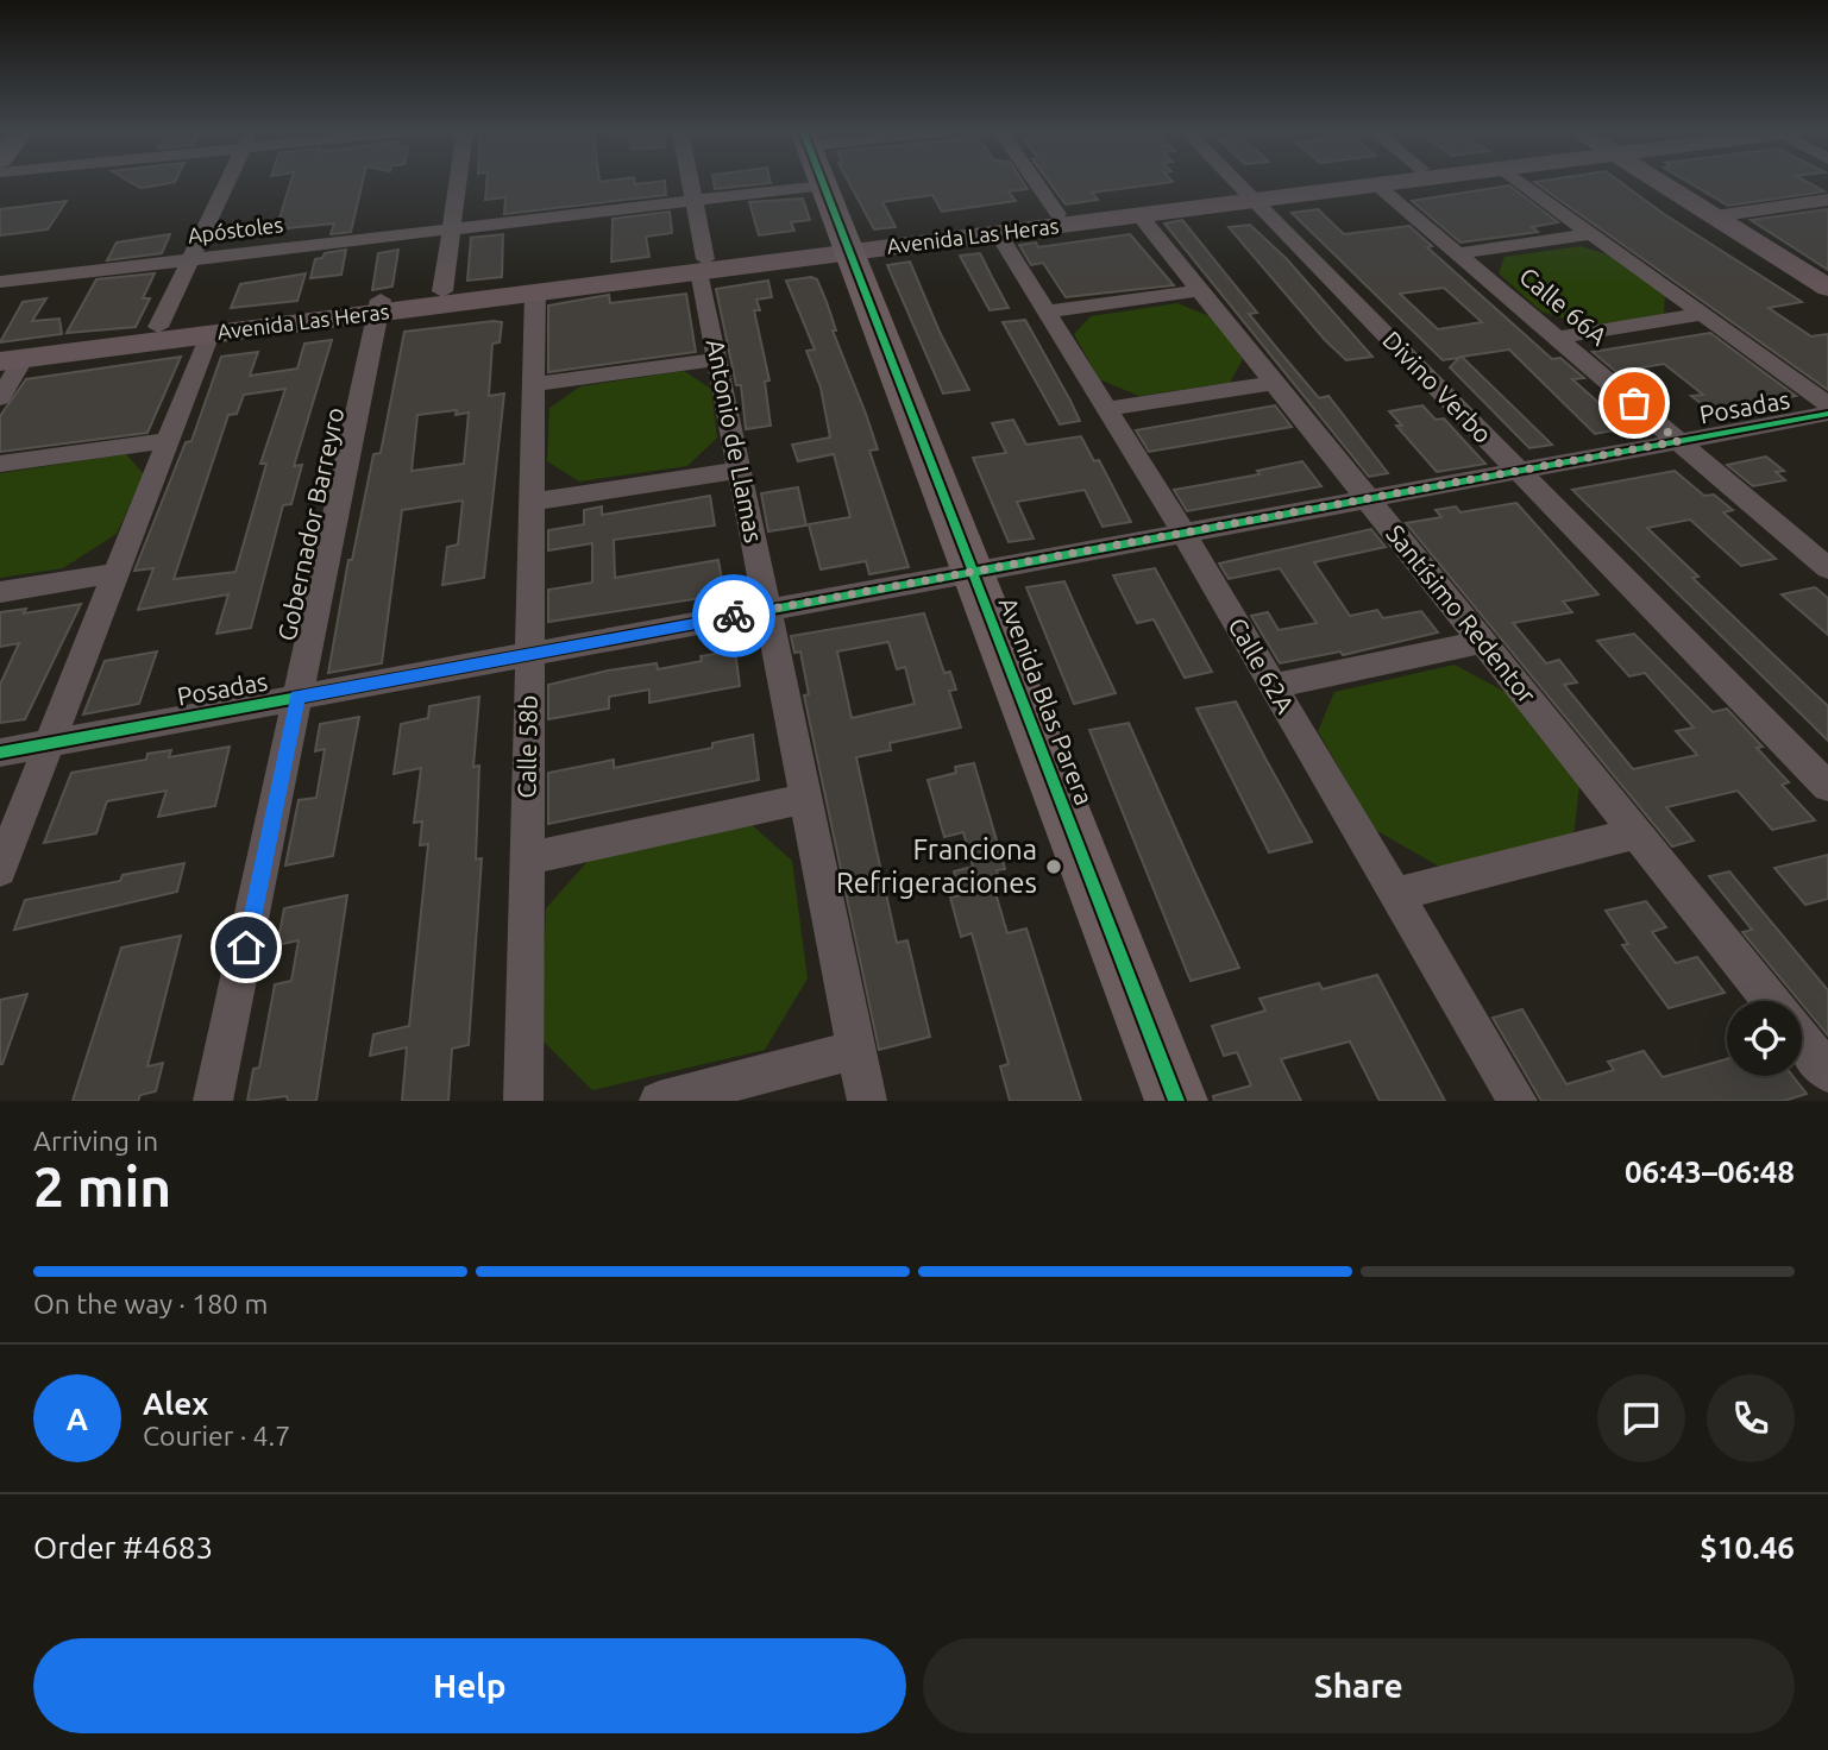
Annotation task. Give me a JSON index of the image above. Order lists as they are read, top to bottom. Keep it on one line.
{"streets":{"main road":["Avenida Las Heras","Avenida Blas Parera"],"street":["Apóstoles","Calle 66A","Divino Verbo","Posadas","Antonio de Llamas","Gobernador Barreyro","Santísimo Redentor","Calle 62A","Calle 58b"]},"crossings":[["Apóstoles","Antonio de Llamas"],["Apóstoles","Avenida Blas Parera"],["Avenida Las Heras","Calle 66A"],["Avenida Las Heras","Divino Verbo"],["Avenida Las Heras","Antonio de Llamas"],["Avenida Las Heras","Gobernador Barreyro"],["Avenida Las Heras","Santísimo Redentor"],["Avenida Las Heras","Calle 62A"],["Avenida Las Heras","Avenida Blas Parera"],["Avenida Las Heras","Calle 58b"],["Calle 66A","Posadas"],["Divino Verbo","Posadas"],["Posadas","Antonio de Llamas"],["Posadas","Gobernador Barreyro"],["Posadas","Santísimo Redentor"],["Posadas","Calle 62A"],["Posadas","Avenida Blas Parera"],["Posadas","Calle 58b"]],"places":["Franciona Refrigeraciones"],"page":{"heading":["2 min","Arriving in","06:43–06:48"],"panel":["Alex","Courier · 4.7","Order #4683","$10.46"],"bar":"On the way · 180 m","round":"A","buttons":["Help","Share"]}}
